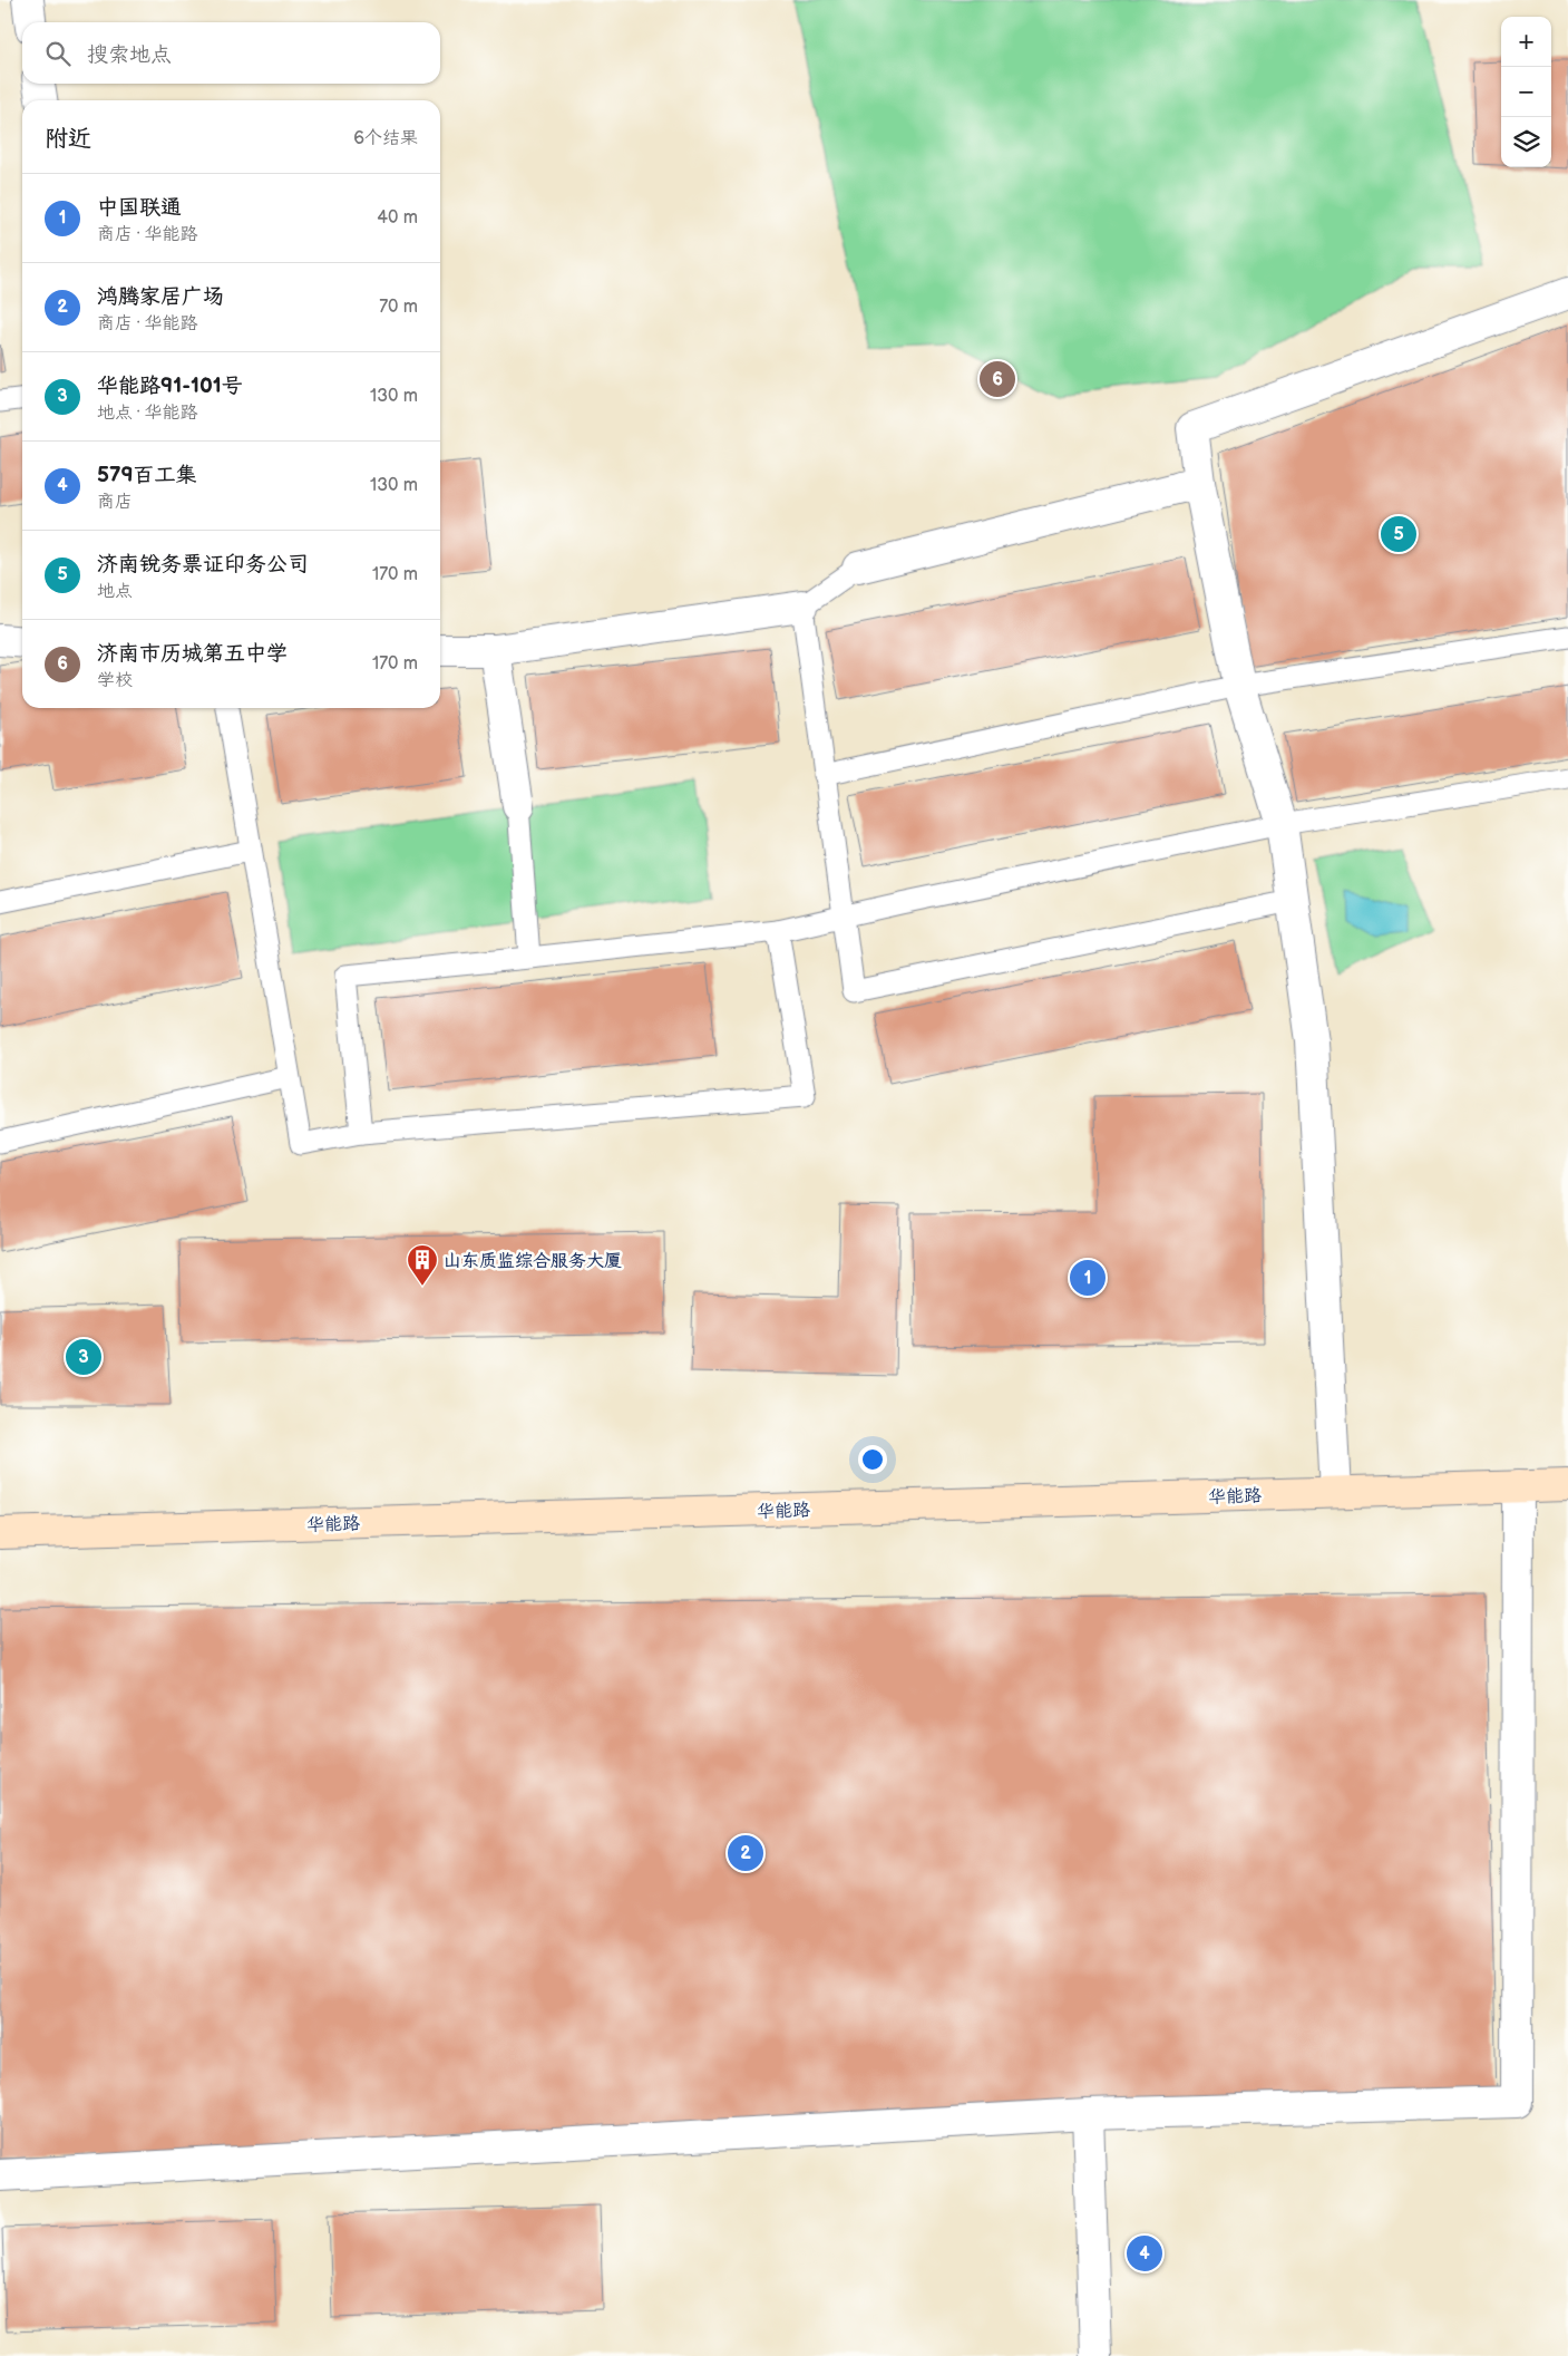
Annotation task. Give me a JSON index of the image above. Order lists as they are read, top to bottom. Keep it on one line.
{"streets":{"street":["华能路"]},"places":{"building":["山东质监综合服务大厦"]},"page":{"map_buttons":["+","−"],"search":"搜索地点","heading":["附近","6个结果"],"list":[{"mark":"1","name":"中国联通","note":"商店 · 华能路","value":"40 m"},{"mark":"2","name":"鸿腾家居广场","note":"商店 · 华能路","value":"70 m"},{"mark":"3","name":"华能路91-101号","note":"地点 · 华能路","value":"130 m"},{"mark":"4","name":"579百工集","note":"商店","value":"130 m"},{"mark":"5","name":"济南锐务票证印务公司","note":"地点","value":"170 m"},{"mark":"6","name":"济南市历城第五中学","note":"学校","value":"170 m"}],"pins":["6","5","1","3","2","4"]}}
